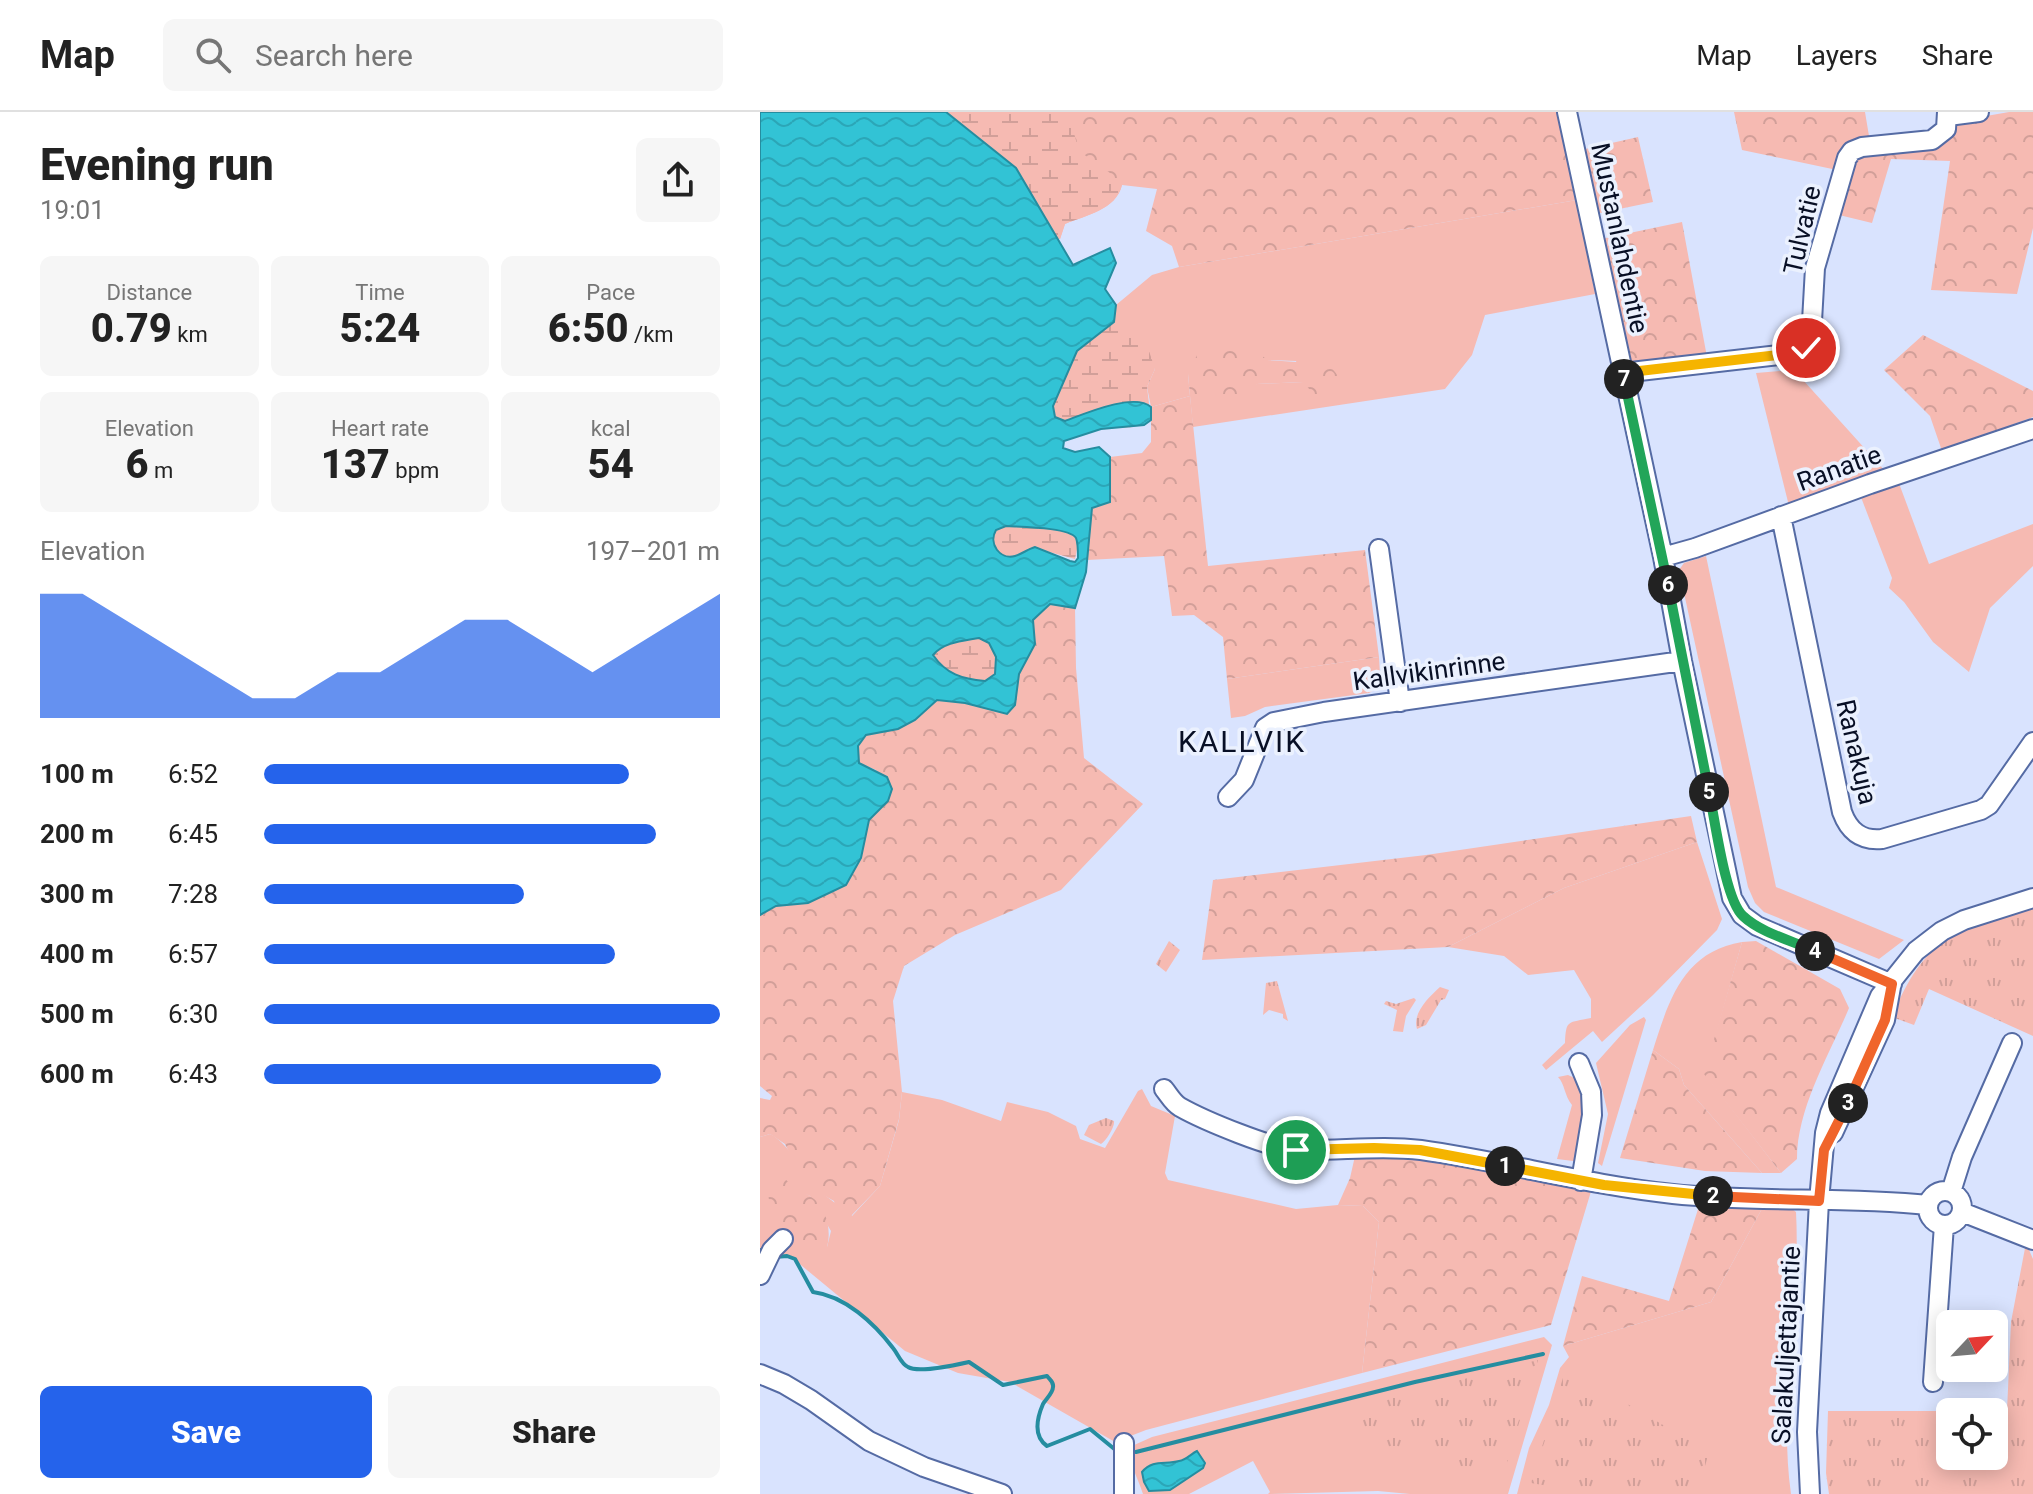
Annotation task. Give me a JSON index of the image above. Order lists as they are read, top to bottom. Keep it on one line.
{"streets":{"street":["Tulvatie","Mustanlahdentie","Ranatie","Kallvikinrinne","Ranakuja","Salakuljettajantie"]},"crossings":[["Tulvatie","Mustanlahdentie"],["Mustanlahdentie","Ranatie"],["Mustanlahdentie","Kallvikinrinne"],["Mustanlahdentie","Salakuljettajantie"],["Ranatie","Ranakuja"]],"districts":["KALLVIK"],"north":"top right","page":{"header":"Map","search":"Search here","nav":["Map","Layers","Share"],"heading":["Evening run","19:01"],"stats":[["Distance","0.79 km"],["Time","5:24"],["Pace","6:50 /km"],["Elevation","6 m"],["Heart rate","137 bpm"],["kcal","54"]],"pins":["7","6","5","4","3","1","2"],"chart":["Elevation","197–201 m"],"list":[{"name":"100 m","note":"6:52"},{"name":"200 m","note":"6:45"},{"name":"300 m","note":"7:28"},{"name":"400 m","note":"6:57"},{"name":"500 m","note":"6:30"},{"name":"600 m","note":"6:43"}],"buttons":["Save","Share"]}}
